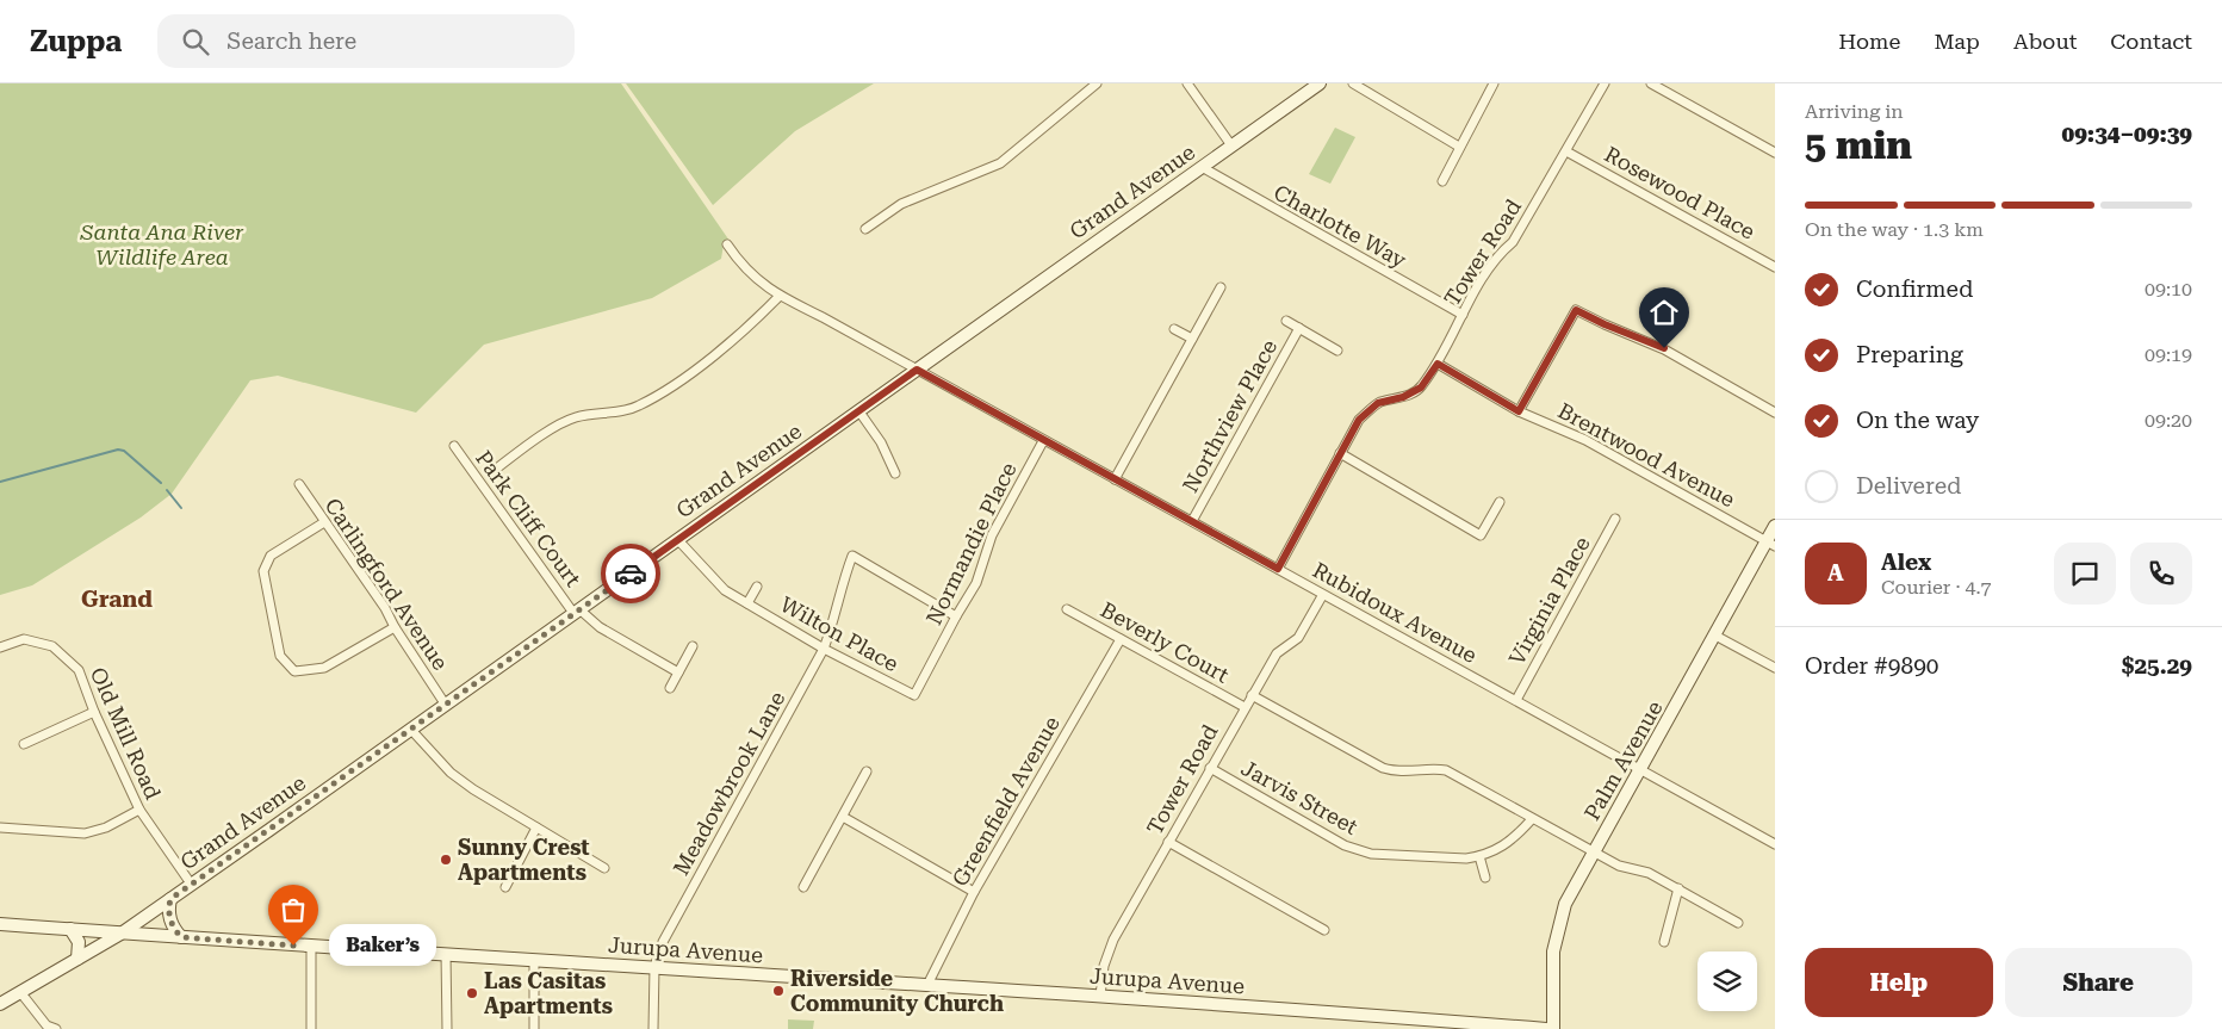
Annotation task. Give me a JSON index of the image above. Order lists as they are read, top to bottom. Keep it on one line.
{"streets":{"street":["Grand Avenue","Rosewood Place","Charlotte Way","Tower Road","Northview Place","Brentwood Avenue","Park Cliff Court","Normandie Place","Carlingford Avenue","Virginia Place","Rubidoux Avenue","Wilton Place","Beverly Court","Old Mill Road","Palm Avenue","Meadowbrook Lane","Jarvis Street","Greenfield Avenue","Jurupa Avenue"]},"crossings":[["Grand Avenue","Charlotte Way"],["Grand Avenue","Park Cliff Court"],["Grand Avenue","Carlingford Avenue"],["Grand Avenue","Rubidoux Avenue"],["Grand Avenue","Wilton Place"],["Grand Avenue","Old Mill Road"],["Grand Avenue","Jurupa Avenue"],["Rosewood Place","Tower Road"],["Charlotte Way","Tower Road"],["Tower Road","Brentwood Avenue"],["Tower Road","Rubidoux Avenue"],["Tower Road","Beverly Court"],["Tower Road","Jarvis Street"],["Tower Road","Jurupa Avenue"],["Northview Place","Rubidoux Avenue"],["Brentwood Avenue","Palm Avenue"],["Normandie Place","Rubidoux Avenue"],["Normandie Place","Wilton Place"],["Normandie Place","Meadowbrook Lane"],["Virginia Place","Rubidoux Avenue"],["Rubidoux Avenue","Palm Avenue"],["Wilton Place","Meadowbrook Lane"],["Beverly Court","Palm Avenue"],["Beverly Court","Jarvis Street"],["Beverly Court","Greenfield Avenue"],["Meadowbrook Lane","Jurupa Avenue"],["Greenfield Avenue","Jurupa Avenue"]],"districts":["Grand"],"parks":["Santa Ana River Wildlife Area"],"places":["Sunny Crest Apartments","Baker’s","Riverside Community Church","Las Casitas Apartments"],"page":{"header":"Zuppa","search":"Search here","nav":["Home","Map","About","Contact"],"heading":["5 min","Arriving in","09:34–09:39"],"panel":["Alex","Courier · 4.7","Order #9890","$25.29"],"bar":"On the way · 1.3 km","list":[["Confirmed","09:10"],["Preparing","09:19"],["On the way","09:20"],"Delivered"],"round":"A","bubble":"Baker’s","buttons":["Help","Share"]}}
